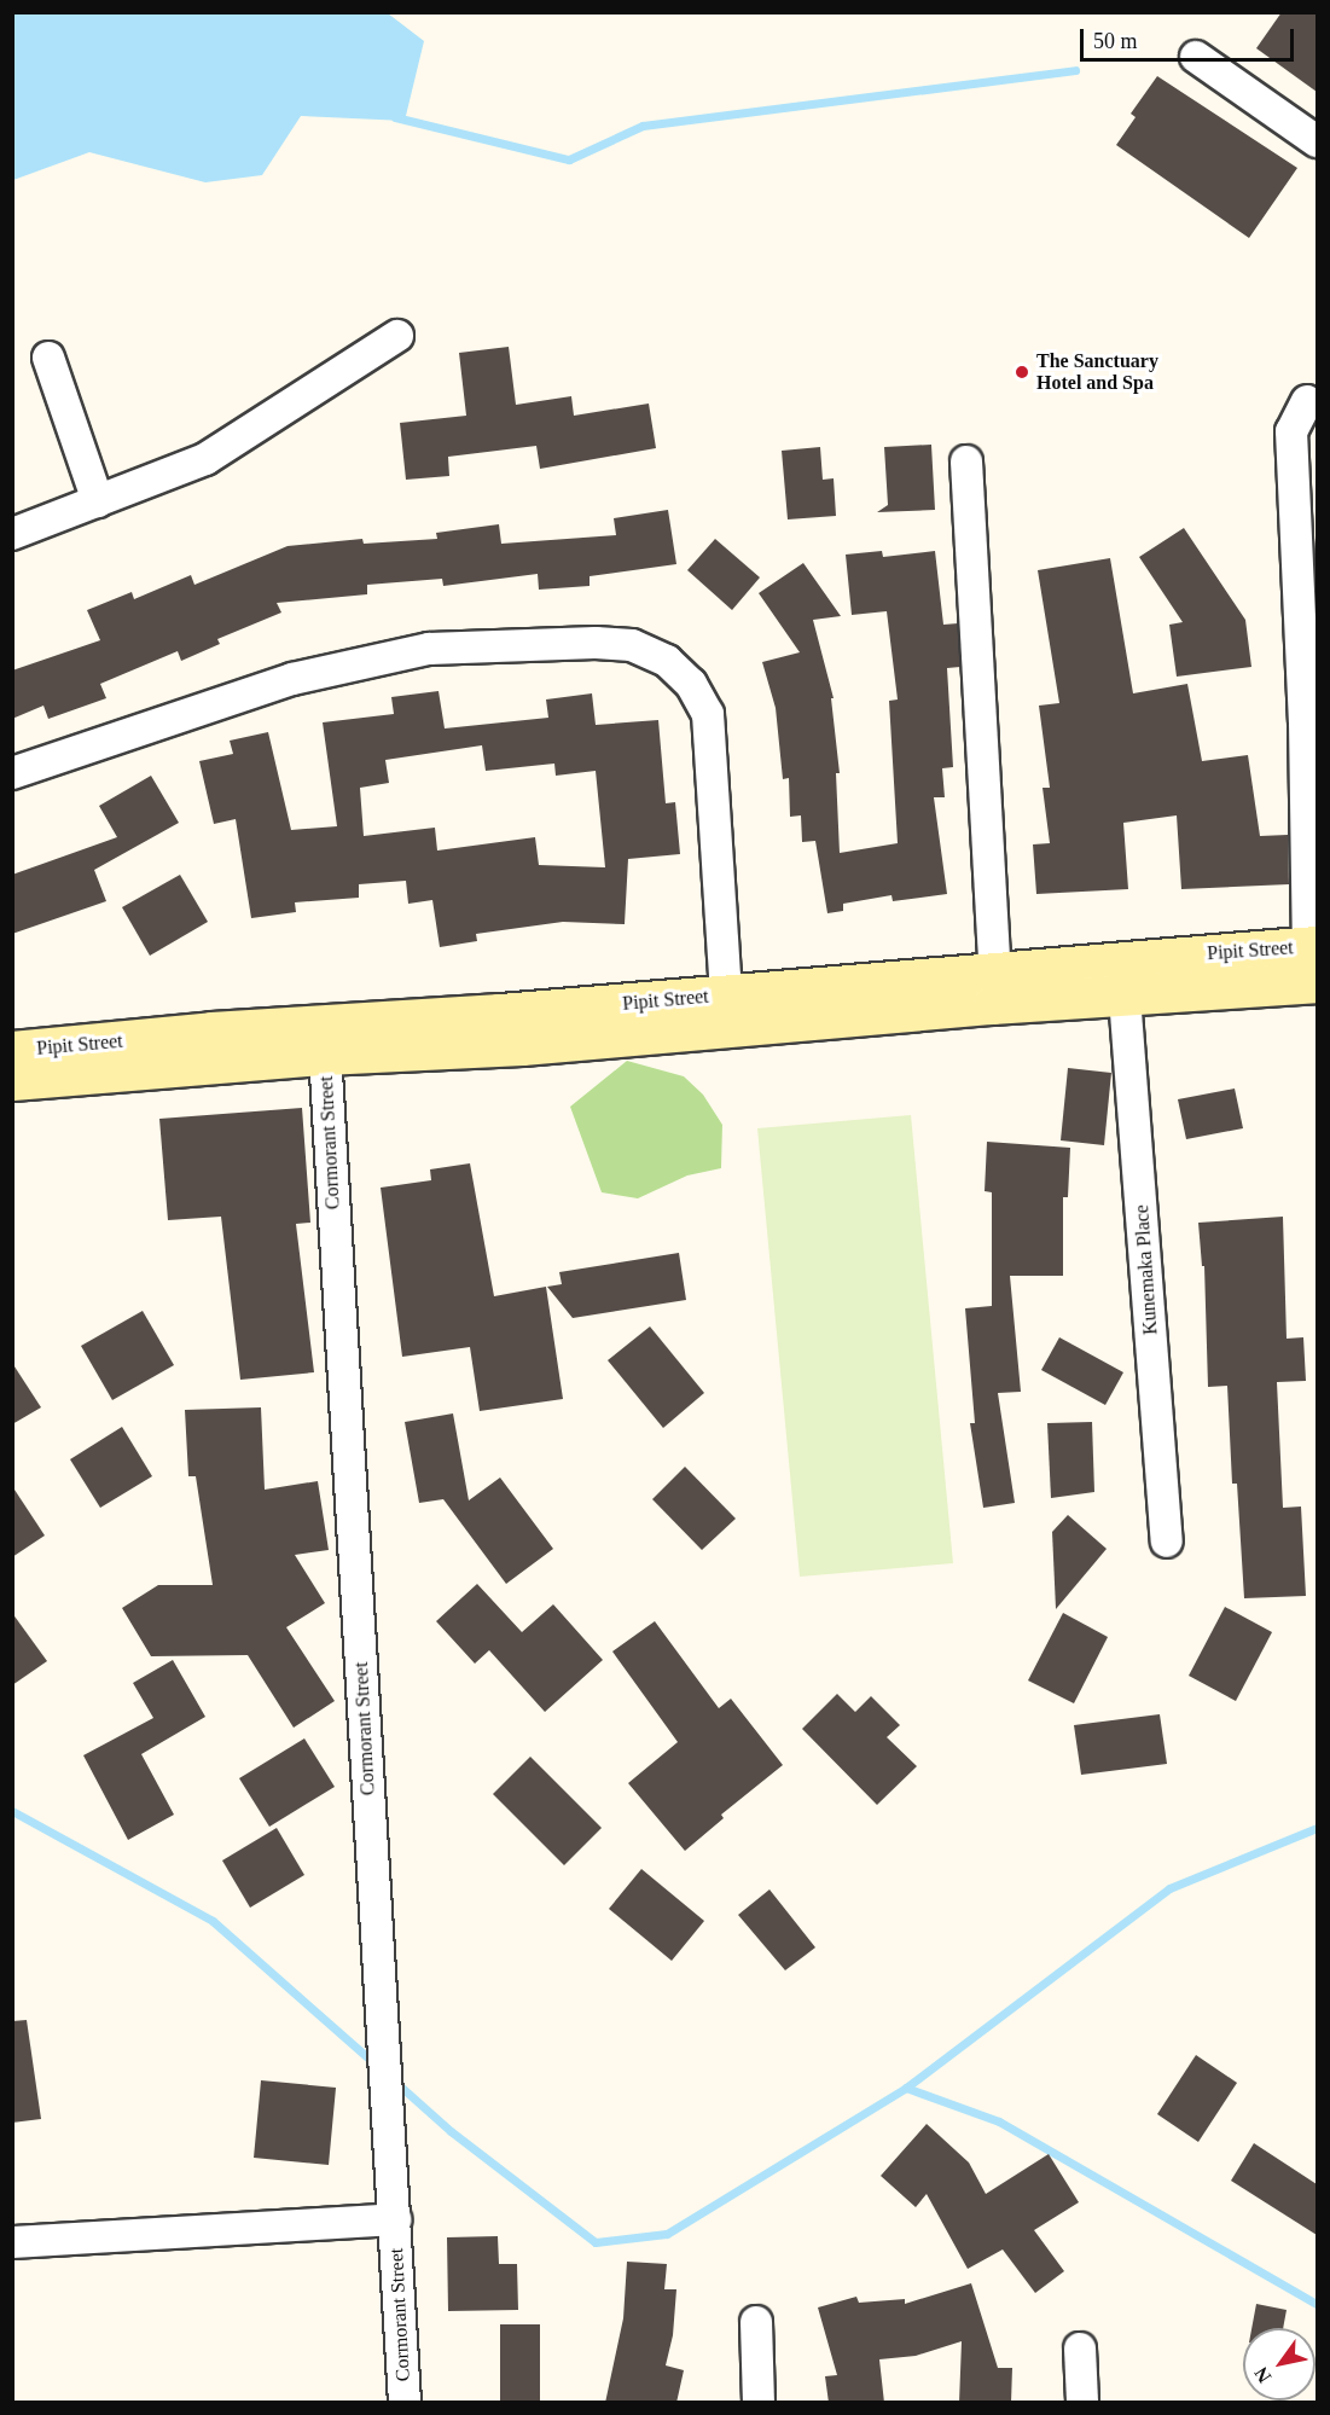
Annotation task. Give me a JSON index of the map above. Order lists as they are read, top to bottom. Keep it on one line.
{"streets":{"main road":["Pipit Street"],"street":["Cormorant Street","Kunemaka Place"]},"crossings":[["Pipit Street","Cormorant Street"],["Pipit Street","Kunemaka Place"]],"places":["The Sanctuary Hotel and Spa"],"scale_bar":"50 m","north":"bottom left"}
